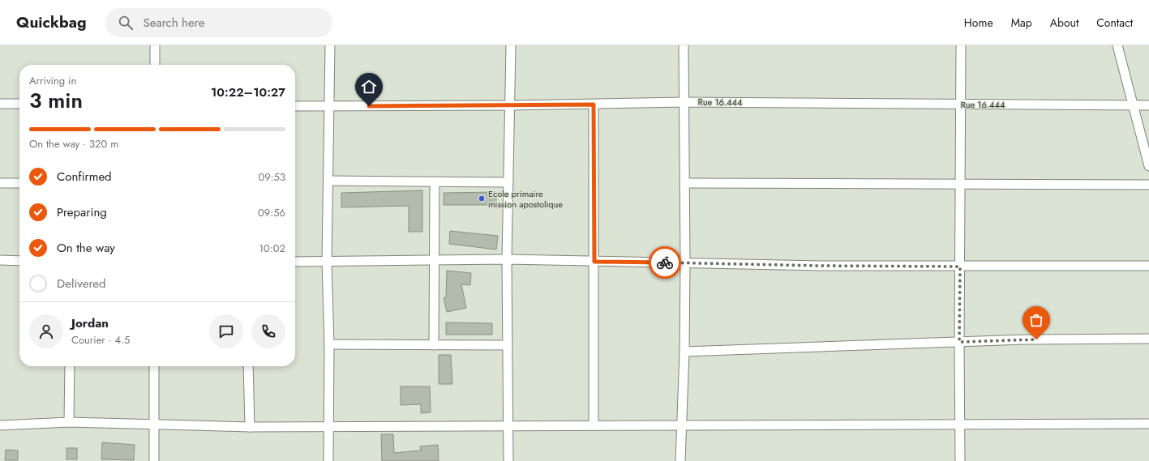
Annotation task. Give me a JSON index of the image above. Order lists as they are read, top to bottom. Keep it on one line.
{"streets":{"street":["Rue 16.444"]},"places":["Ecole primaire mission apostolique"],"page":{"header":"Quickbag","search":"Search here","nav":["Home","Map","About","Contact"],"heading":["3 min","Arriving in","10:22–10:27"],"panel":["Jordan","Courier · 4.5"],"bar":"On the way · 320 m","list":[["Confirmed","09:53"],["Preparing","09:56"],["On the way","10:02"],"Delivered"]}}
